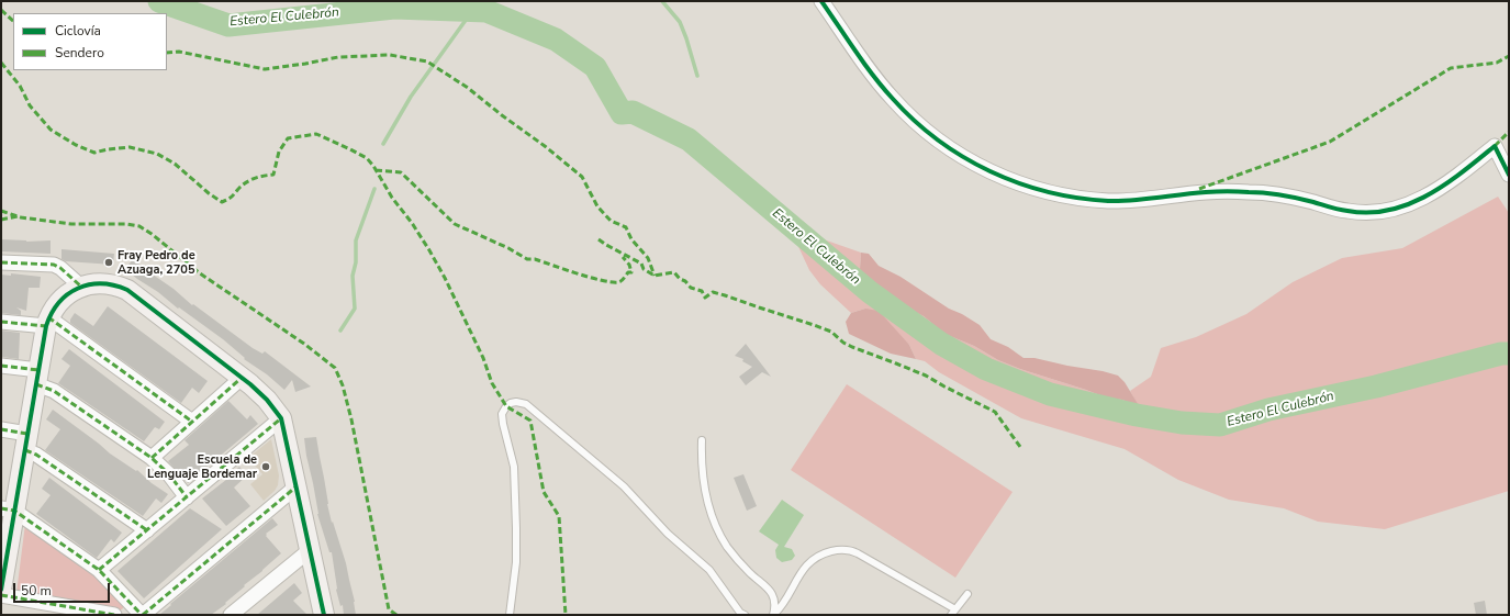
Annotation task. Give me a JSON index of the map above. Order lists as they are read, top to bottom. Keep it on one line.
{"water":["Estero El Culebrón"],"places":["Fray Pedro de Azuaga, 2705","Escuela de Lenguaje Bordemar"],"legend":["Ciclovía","Sendero"],"scale_bar":"50 m"}
